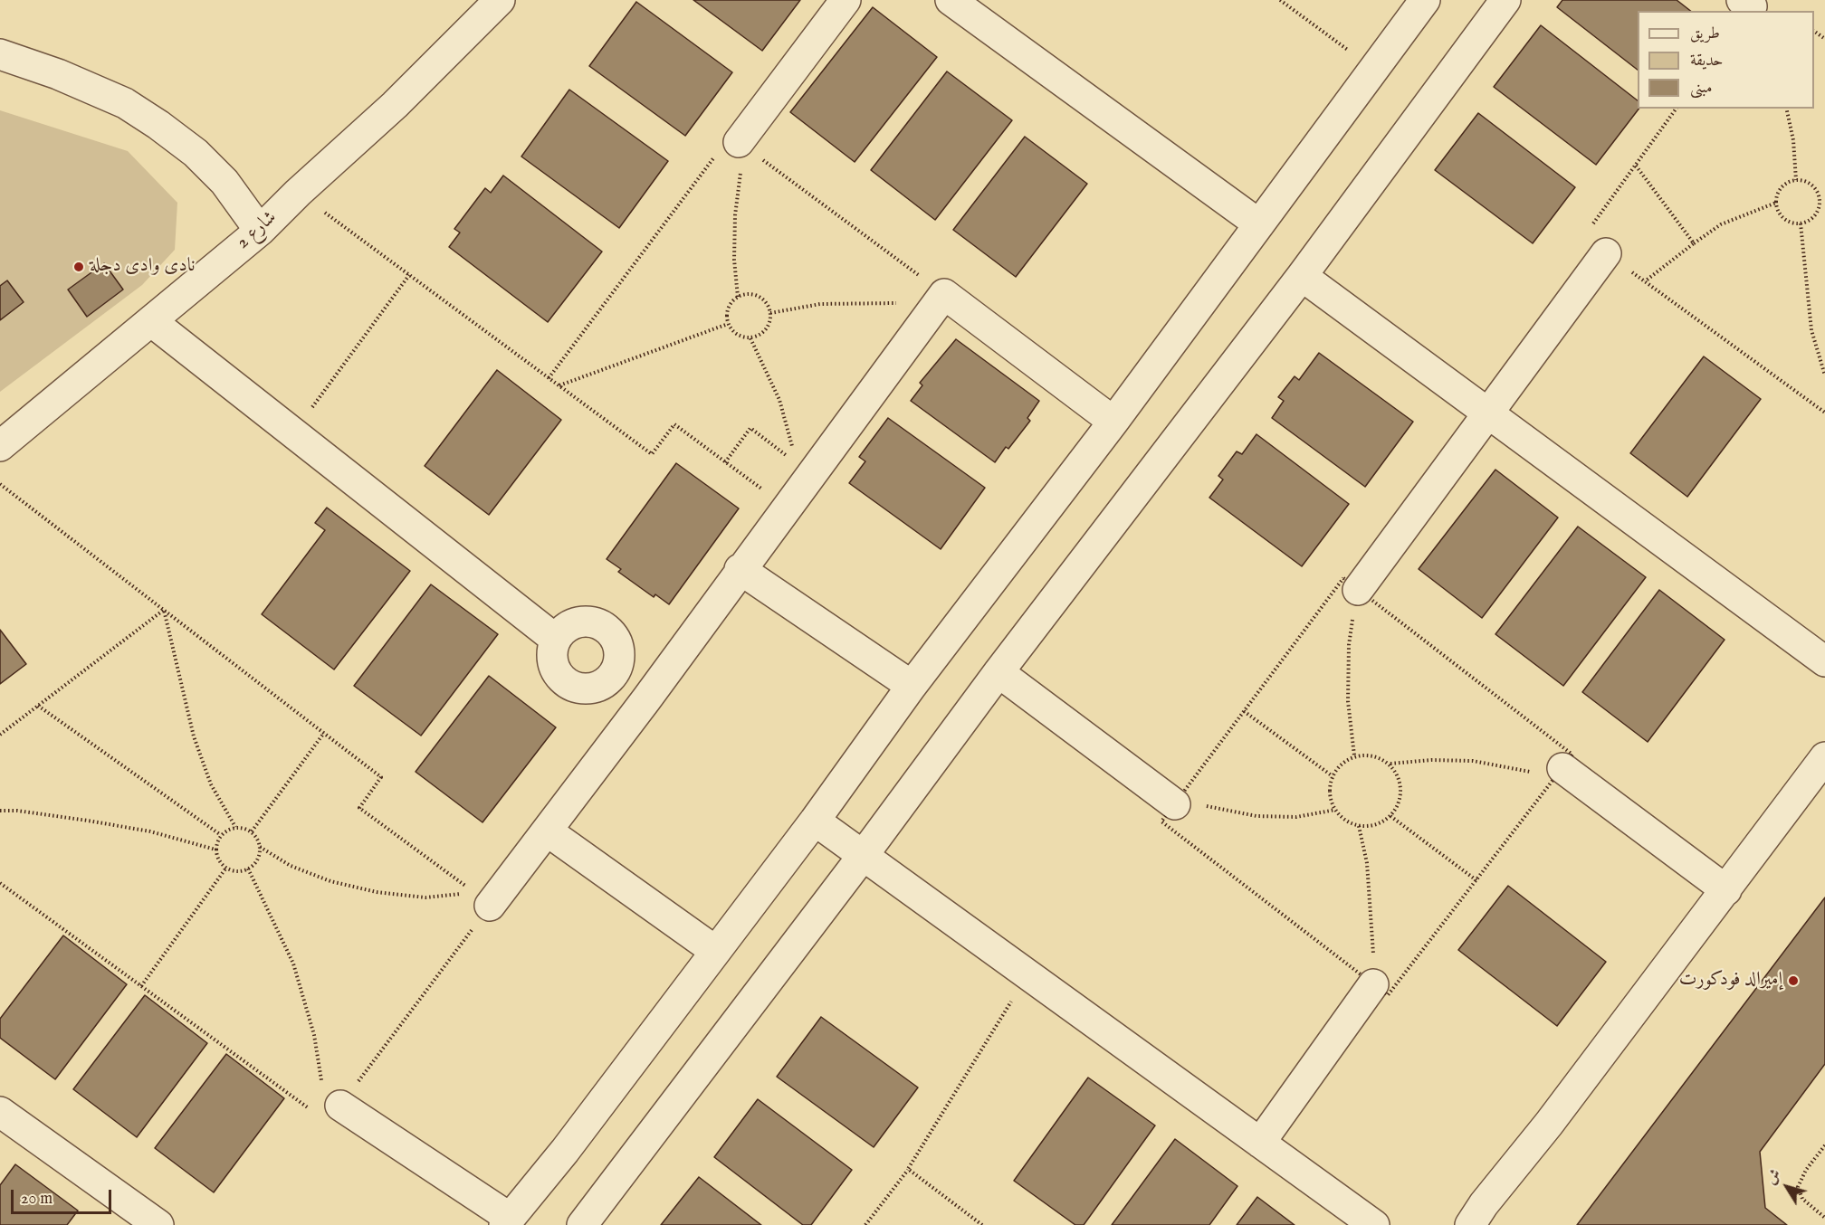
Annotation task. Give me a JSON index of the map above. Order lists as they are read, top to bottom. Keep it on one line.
{"streets":{"street":["شارع 2"]},"places":["نادى وادى دجلة","إميرالد فودكورت"],"legend":["طريق","حديقة","مبنى"],"scale_bar":"20 m","north":"top left"}
